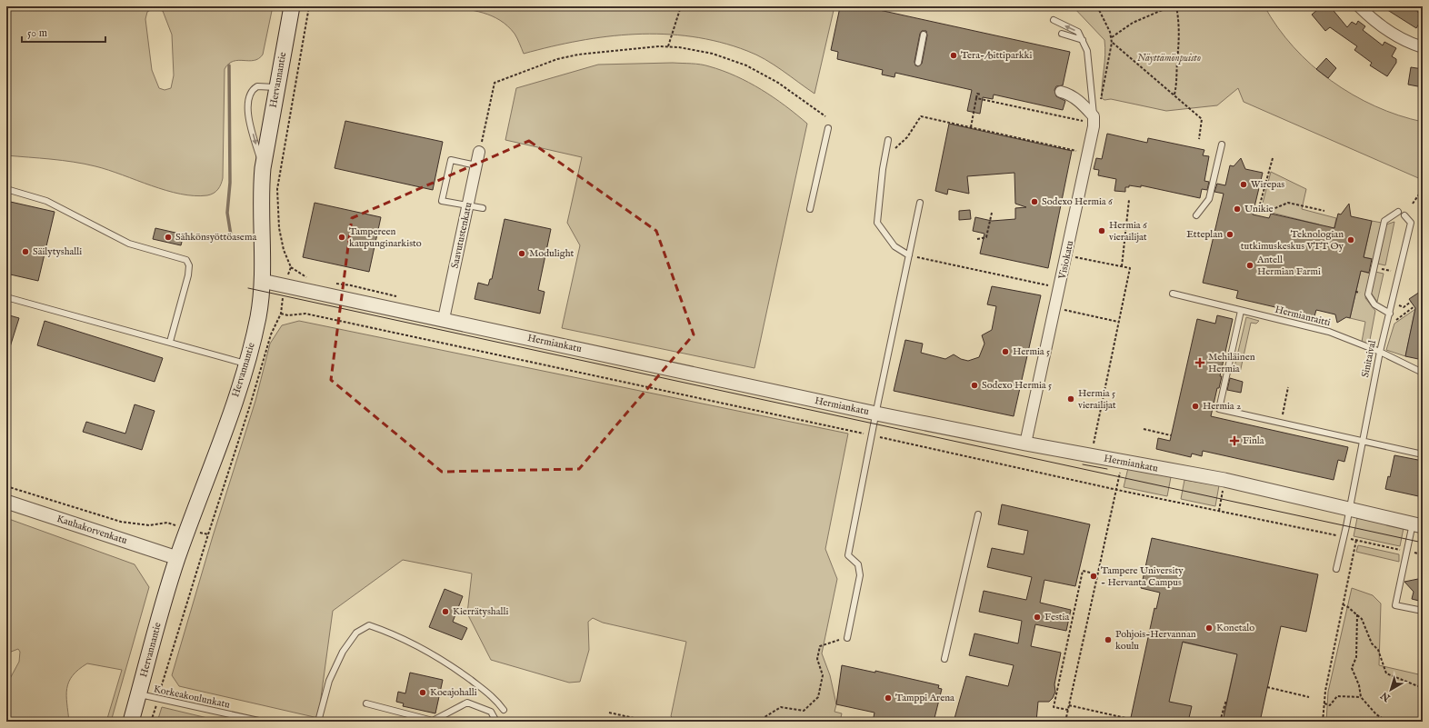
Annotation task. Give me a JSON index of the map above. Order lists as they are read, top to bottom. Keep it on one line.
{"streets":{"main road":["Hervannantie"],"street":["Saavutustenkatu","Visiokatu","Hermiankatu","Kauhakorvenkatu"],"lane":["Hermianraitti","Sinitaival","Korkeakoulunkatu"]},"crossings":[["Hervannantie","Hermiankatu"],["Hervannantie","Kauhakorvenkatu"],["Hervannantie","Korkeakoulunkatu"],["Saavutustenkatu","Hermiankatu"],["Visiokatu","Hermiankatu"],["Hermianraitti","Sinitaival"],["Hermiankatu","Sinitaival"]],"parks":["Näyttämönpuisto"],"places":{"other":["Tera-/bittiparkki","Wirepas","Sodexo Hermia 6","Unikie","Hermia 6 vierailijat","Etteplan","Sähkönsyöttöasema","Tampereen kaupunginarkisto","Teknologian tutkimuskeskus VTT Oy","Säilytyshalli","Modulight","Antell Hermian Farmi","Hermia 5","Sodexo Hermia 5","Hermia 5 vierailijat","Hermia 2","Tampere University - Hervanta Campus","Kierrätyshalli","Festia","Konetalo","Pohjois-Hervannan koulu","Koeajohalli","Tamppi Arena"],"health":["Mehiläinen Hermia","Finla"]},"scale_bar":"50 m","north":"bottom left"}
